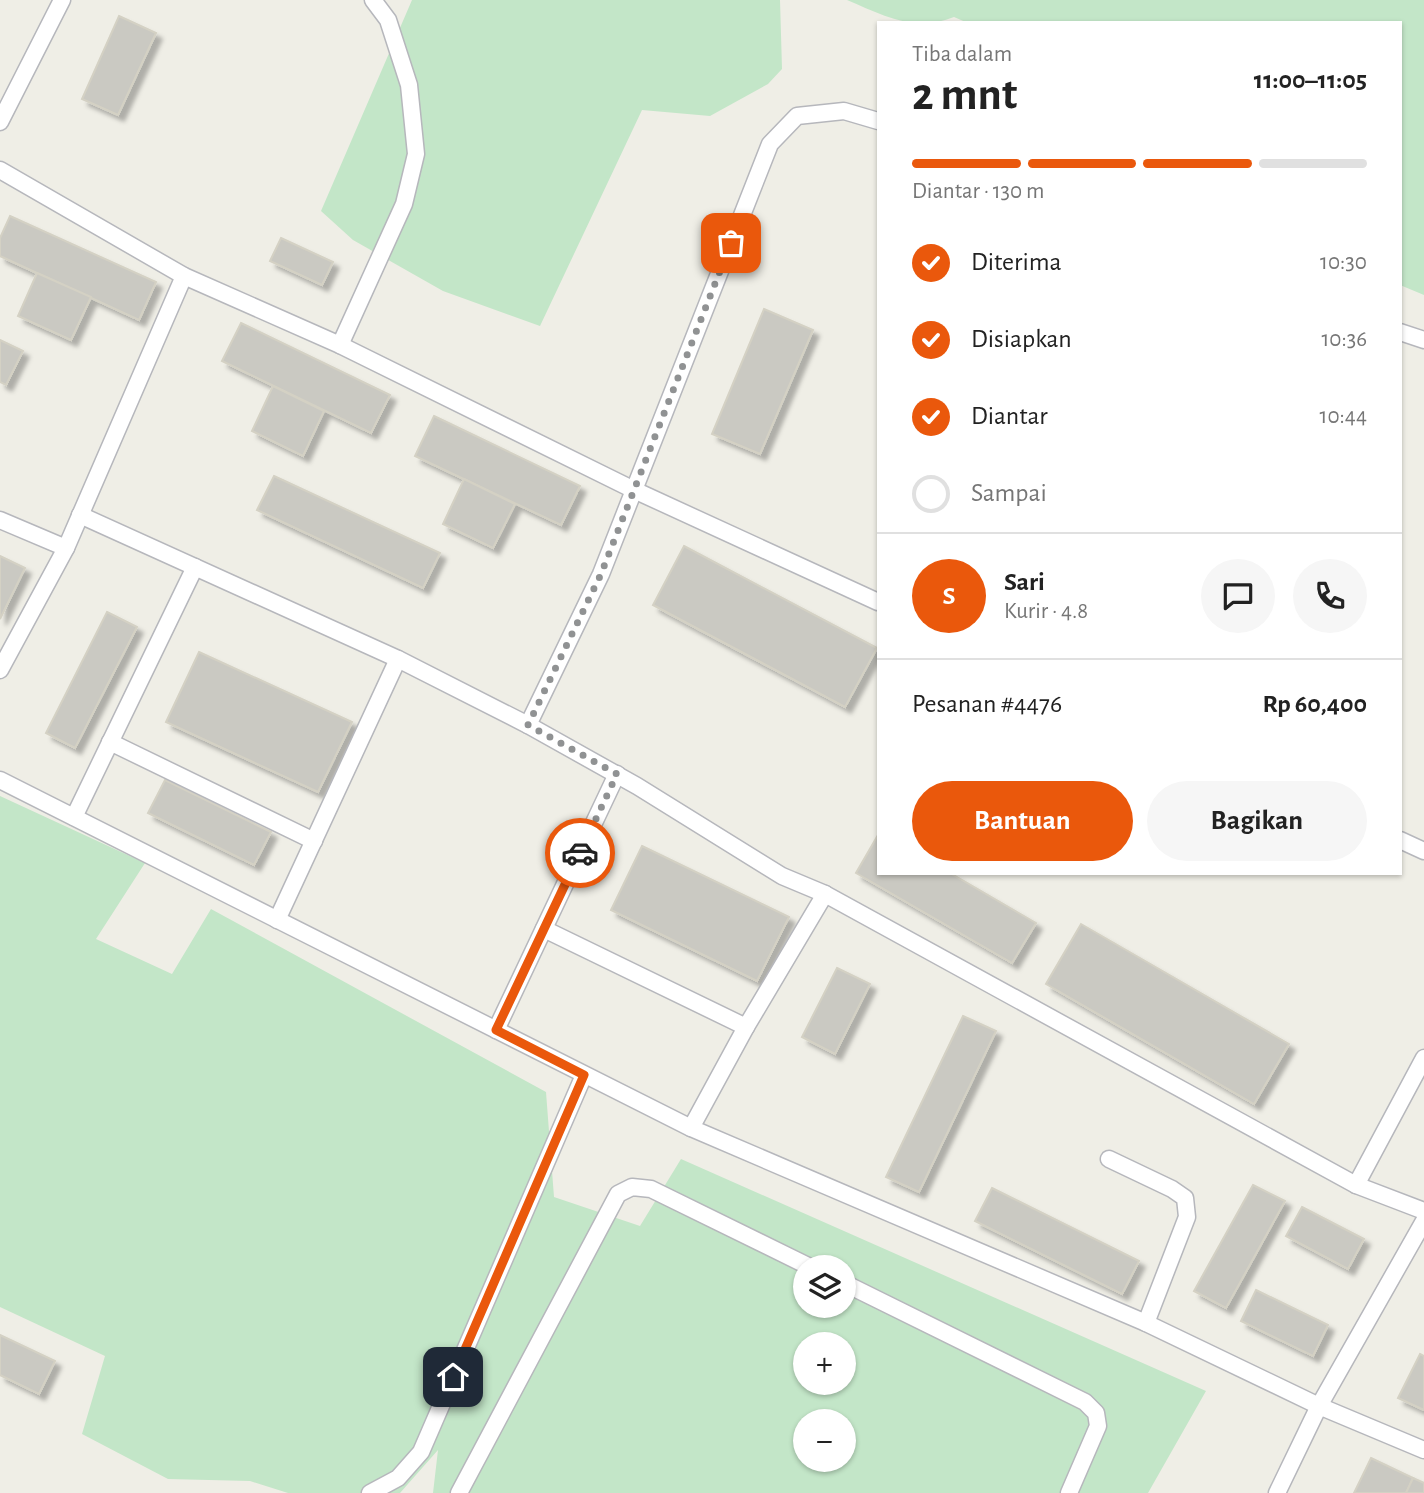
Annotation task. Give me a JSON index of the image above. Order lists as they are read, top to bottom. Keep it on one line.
{"page":{"heading":["2 mnt","Tiba dalam","11:00–11:05"],"panel":["Sari","Kurir · 4.8","Pesanan #4476","Rp 60,400"],"bar":"Diantar · 130 m","list":[["Diterima","10:30"],["Disiapkan","10:36"],["Diantar","10:44"],"Sampai"],"round":"S","buttons":["Bantuan","Bagikan"],"map_buttons":["+","−"]}}
